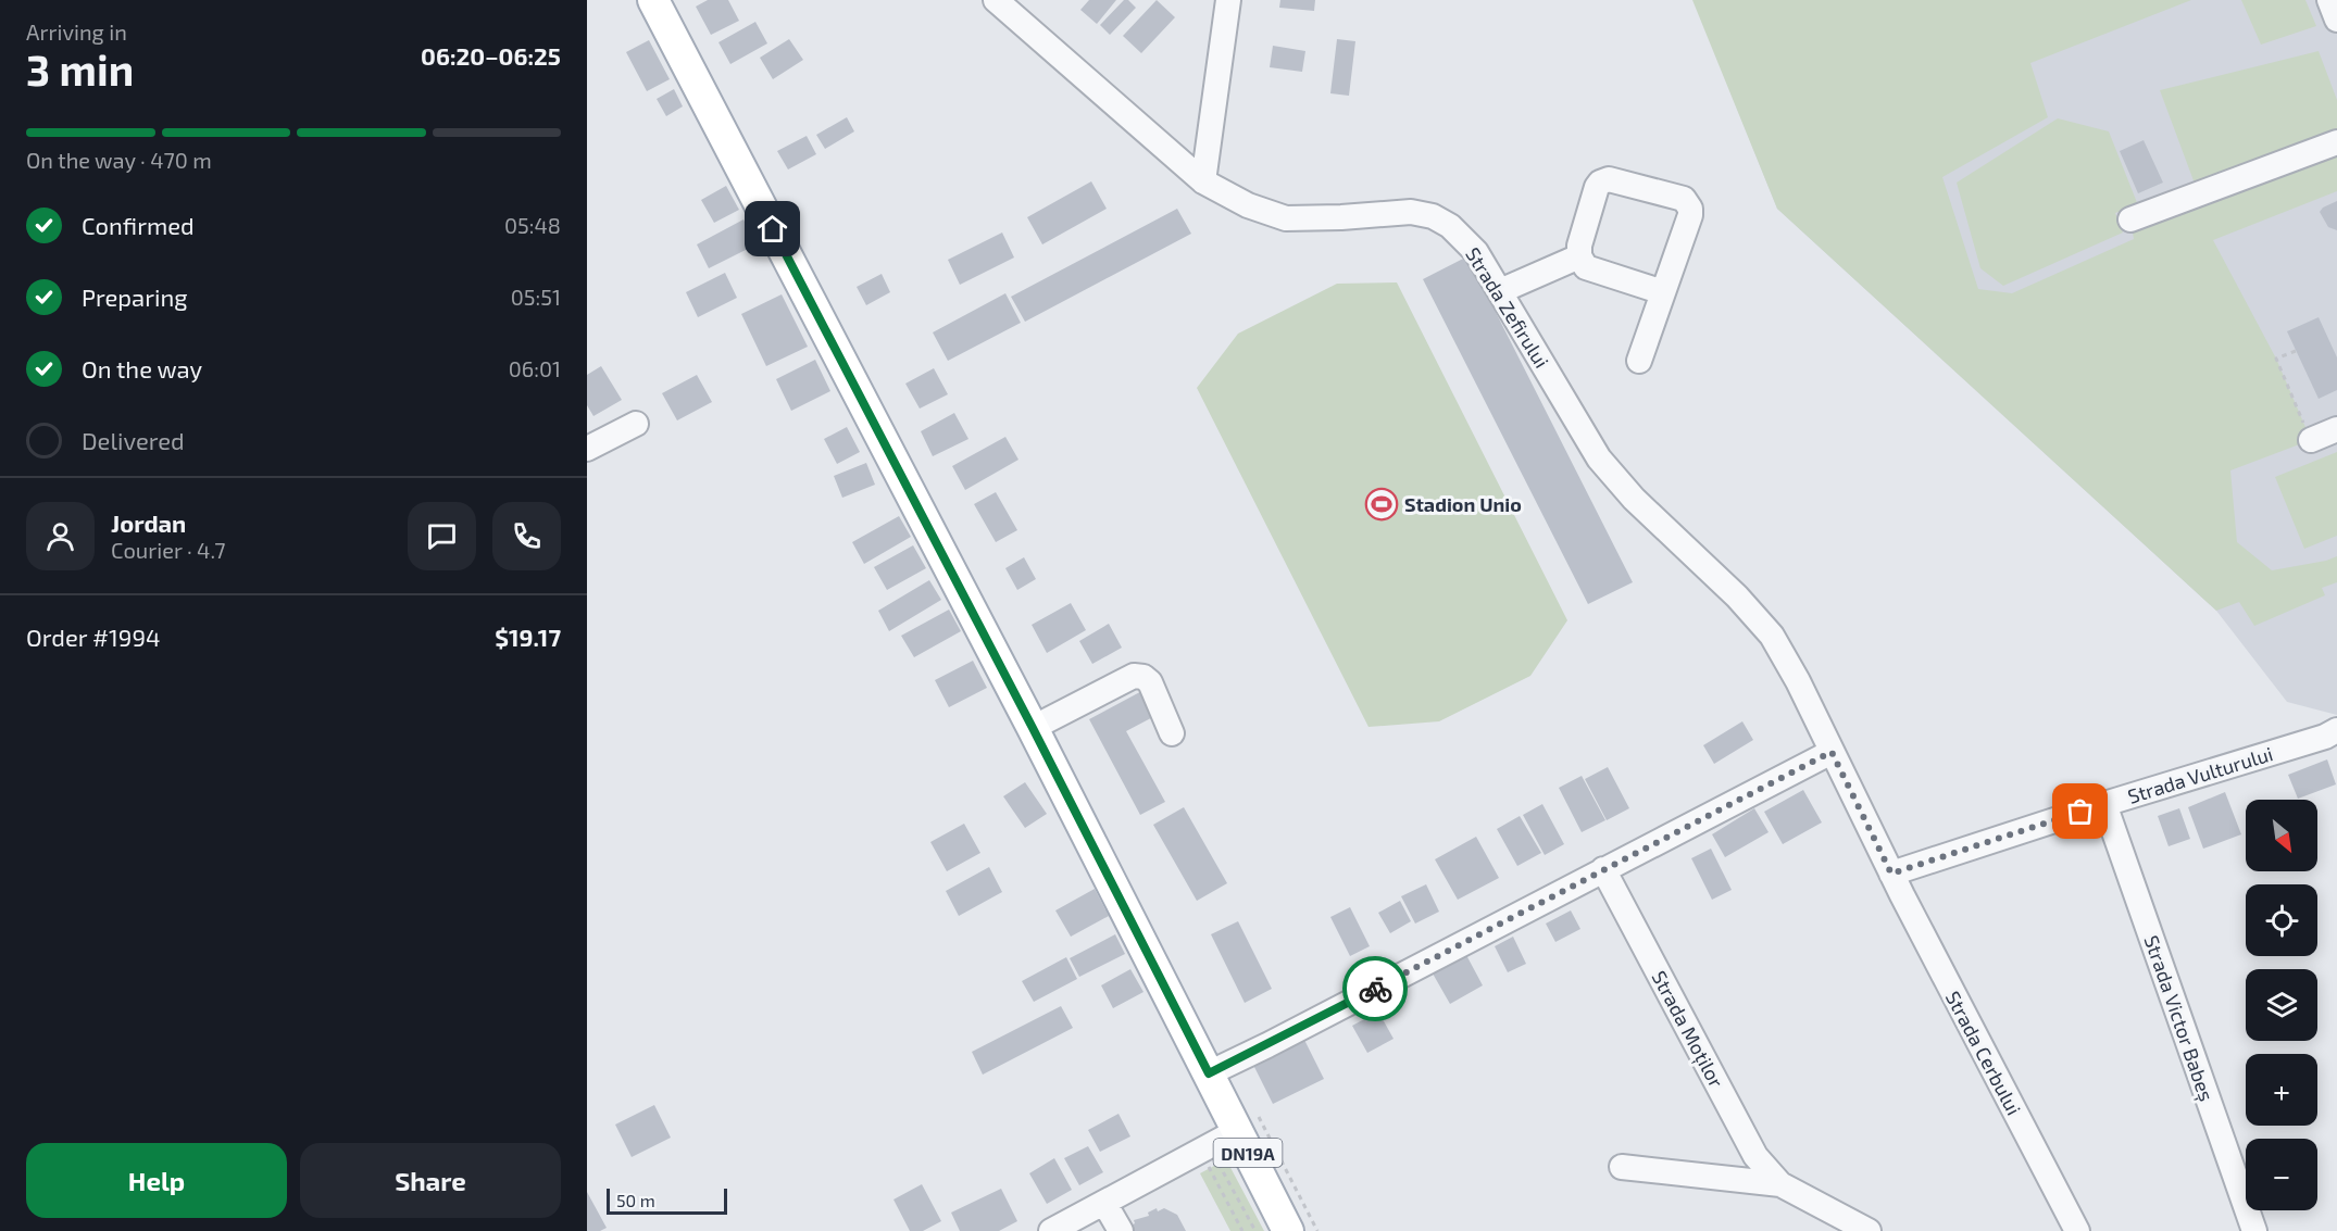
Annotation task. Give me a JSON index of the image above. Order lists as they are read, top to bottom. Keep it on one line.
{"streets":{"main road":["DN19A"],"street":["Strada Zefirului","Strada Vulturului","Strada Victor Babeș","Strada Moților","Strada Cerbului"]},"crossings":[["Strada Vulturului","Strada Victor Babeș"],["Strada Vulturului","Strada Cerbului"]],"places":{"sports":["Stadion Unio"]},"scale_bar":"50 m","north":"bottom right","page":{"heading":["3 min","Arriving in","06:20–06:25"],"panel":["Jordan","Courier · 4.7","Order #1994","$19.17"],"bar":"On the way · 470 m","list":[["Confirmed","05:48"],["Preparing","05:51"],["On the way","06:01"],"Delivered"],"map_buttons":["+","−"],"buttons":["Help","Share"],"scale":"50 m"}}
